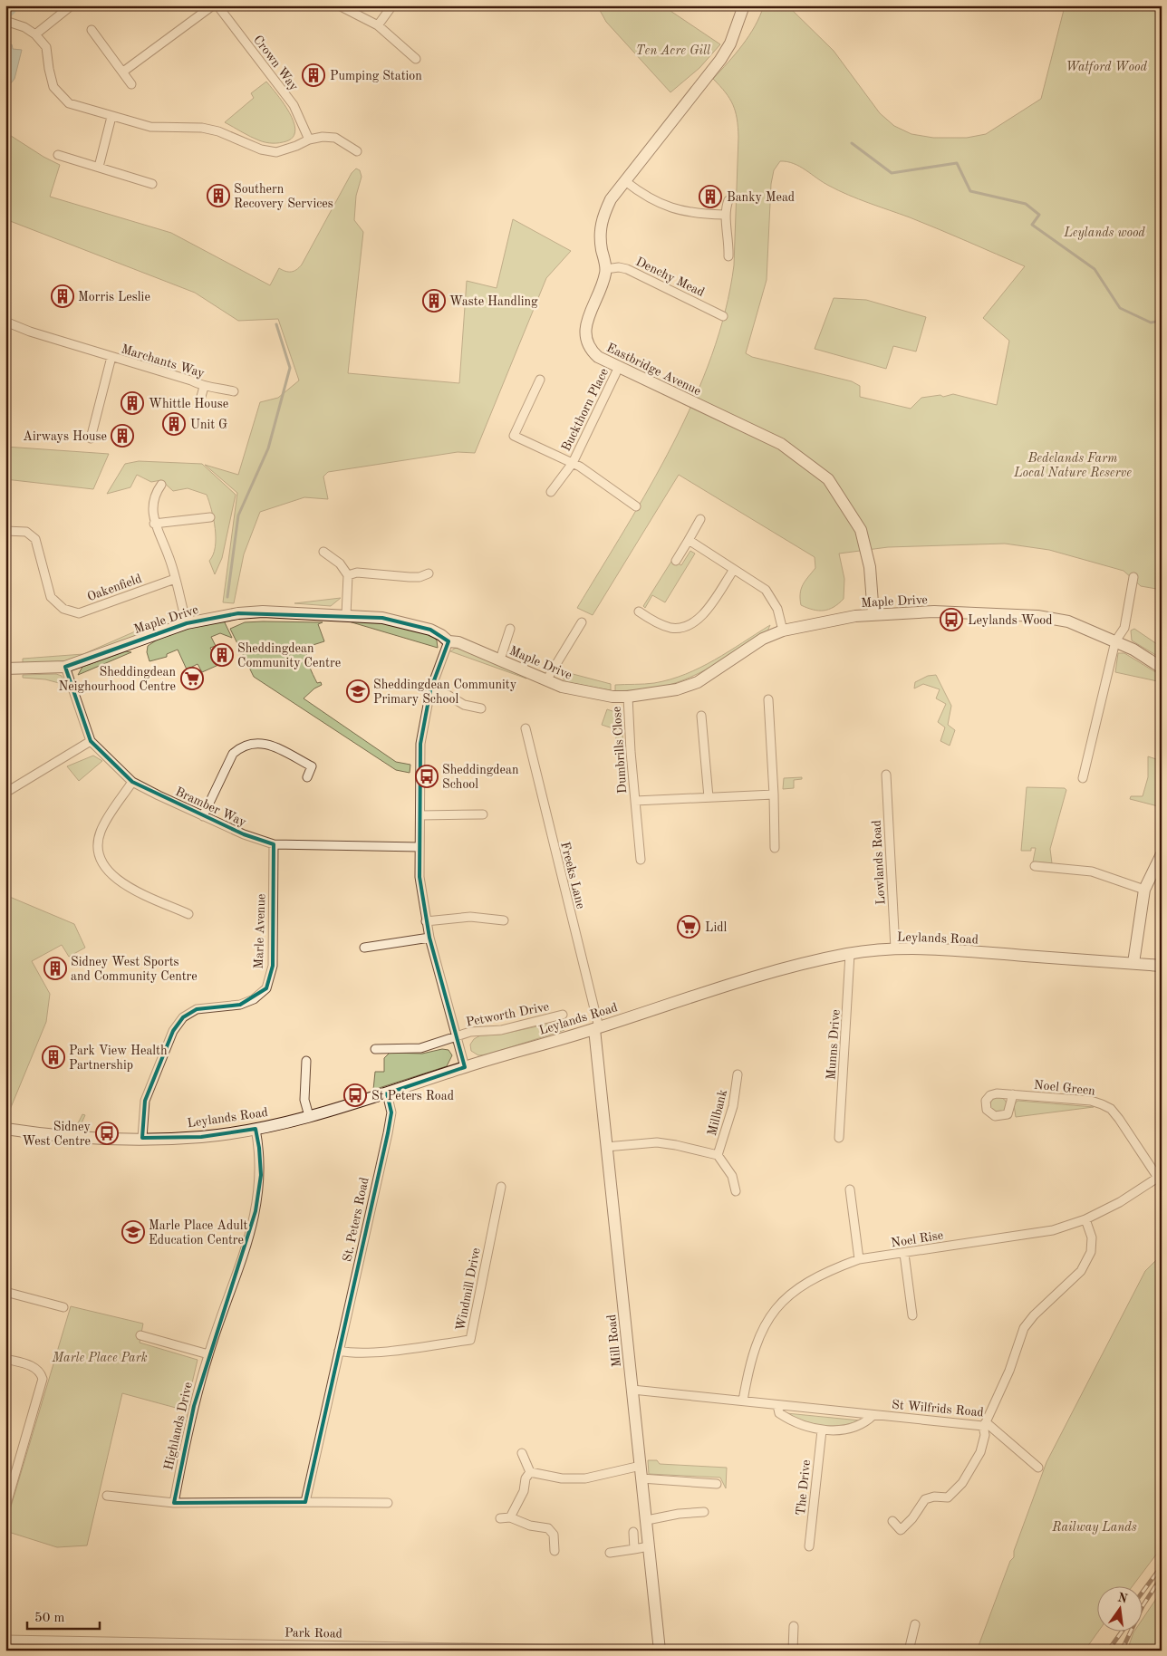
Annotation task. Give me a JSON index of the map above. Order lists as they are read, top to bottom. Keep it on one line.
{"streets":{"street":["Crown Way","Denchy Mead","Marchants Way","Eastbridge Avenue","Buckthorn Place","Oakenfield","Maple Drive","Dumbrills Close","Bramber Way","Lowlands Road","Freeks Lane","Marle Avenue","Leylands Road","Petworth Drive","Munns Drive","Noel Green","Millbank","St. Peters Road","Noel Rise","Windmill Drive","Mill Road","St Wilfrids Road","Highlands Drive","The Drive","Park Road"]},"crossings":[["Denchy Mead","Eastbridge Avenue"],["Eastbridge Avenue","Buckthorn Place"],["Eastbridge Avenue","Maple Drive"],["Maple Drive","Dumbrills Close"],["Maple Drive","Bramber Way"],["Maple Drive","Petworth Drive"],["Bramber Way","Marle Avenue"],["Bramber Way","Petworth Drive"],["Lowlands Road","Leylands Road"],["Freeks Lane","Leylands Road"],["Freeks Lane","Mill Road"],["Marle Avenue","Leylands Road"],["Leylands Road","Petworth Drive"],["Leylands Road","Munns Drive"],["Leylands Road","St. Peters Road"],["Leylands Road","Mill Road"],["Leylands Road","Highlands Drive"],["Noel Green","Noel Rise"],["Millbank","Mill Road"],["St. Peters Road","Windmill Drive"],["Noel Rise","St Wilfrids Road"],["Mill Road","St Wilfrids Road"],["St Wilfrids Road","The Drive"]],"parks":["Ten Acre Gill","Watford Wood","Leylands wood","Bedelands Farm Local Nature Reserve","Marle Place Park","Railway Lands"],"places":{"building":["Pumping Station","Southern Recovery Services","Banky Mead","Morris Leslie","Waste Handling","Whittle House","Unit G","Airways House","Sheddingdean Community Centre","Sidney West Sports and Community Centre","Park View Health Partnership"],"bus stop":["Leylands Wood","Sheddingdean School","St Peters Road","Sidney West Centre"],"supermarket":["Sheddingdean Neighourhood Centre","Lidl"],"school or university":["Sheddingdean Community Primary School","Marle Place Adult Education Centre"]},"scale_bar":"50 m","north":"top"}
